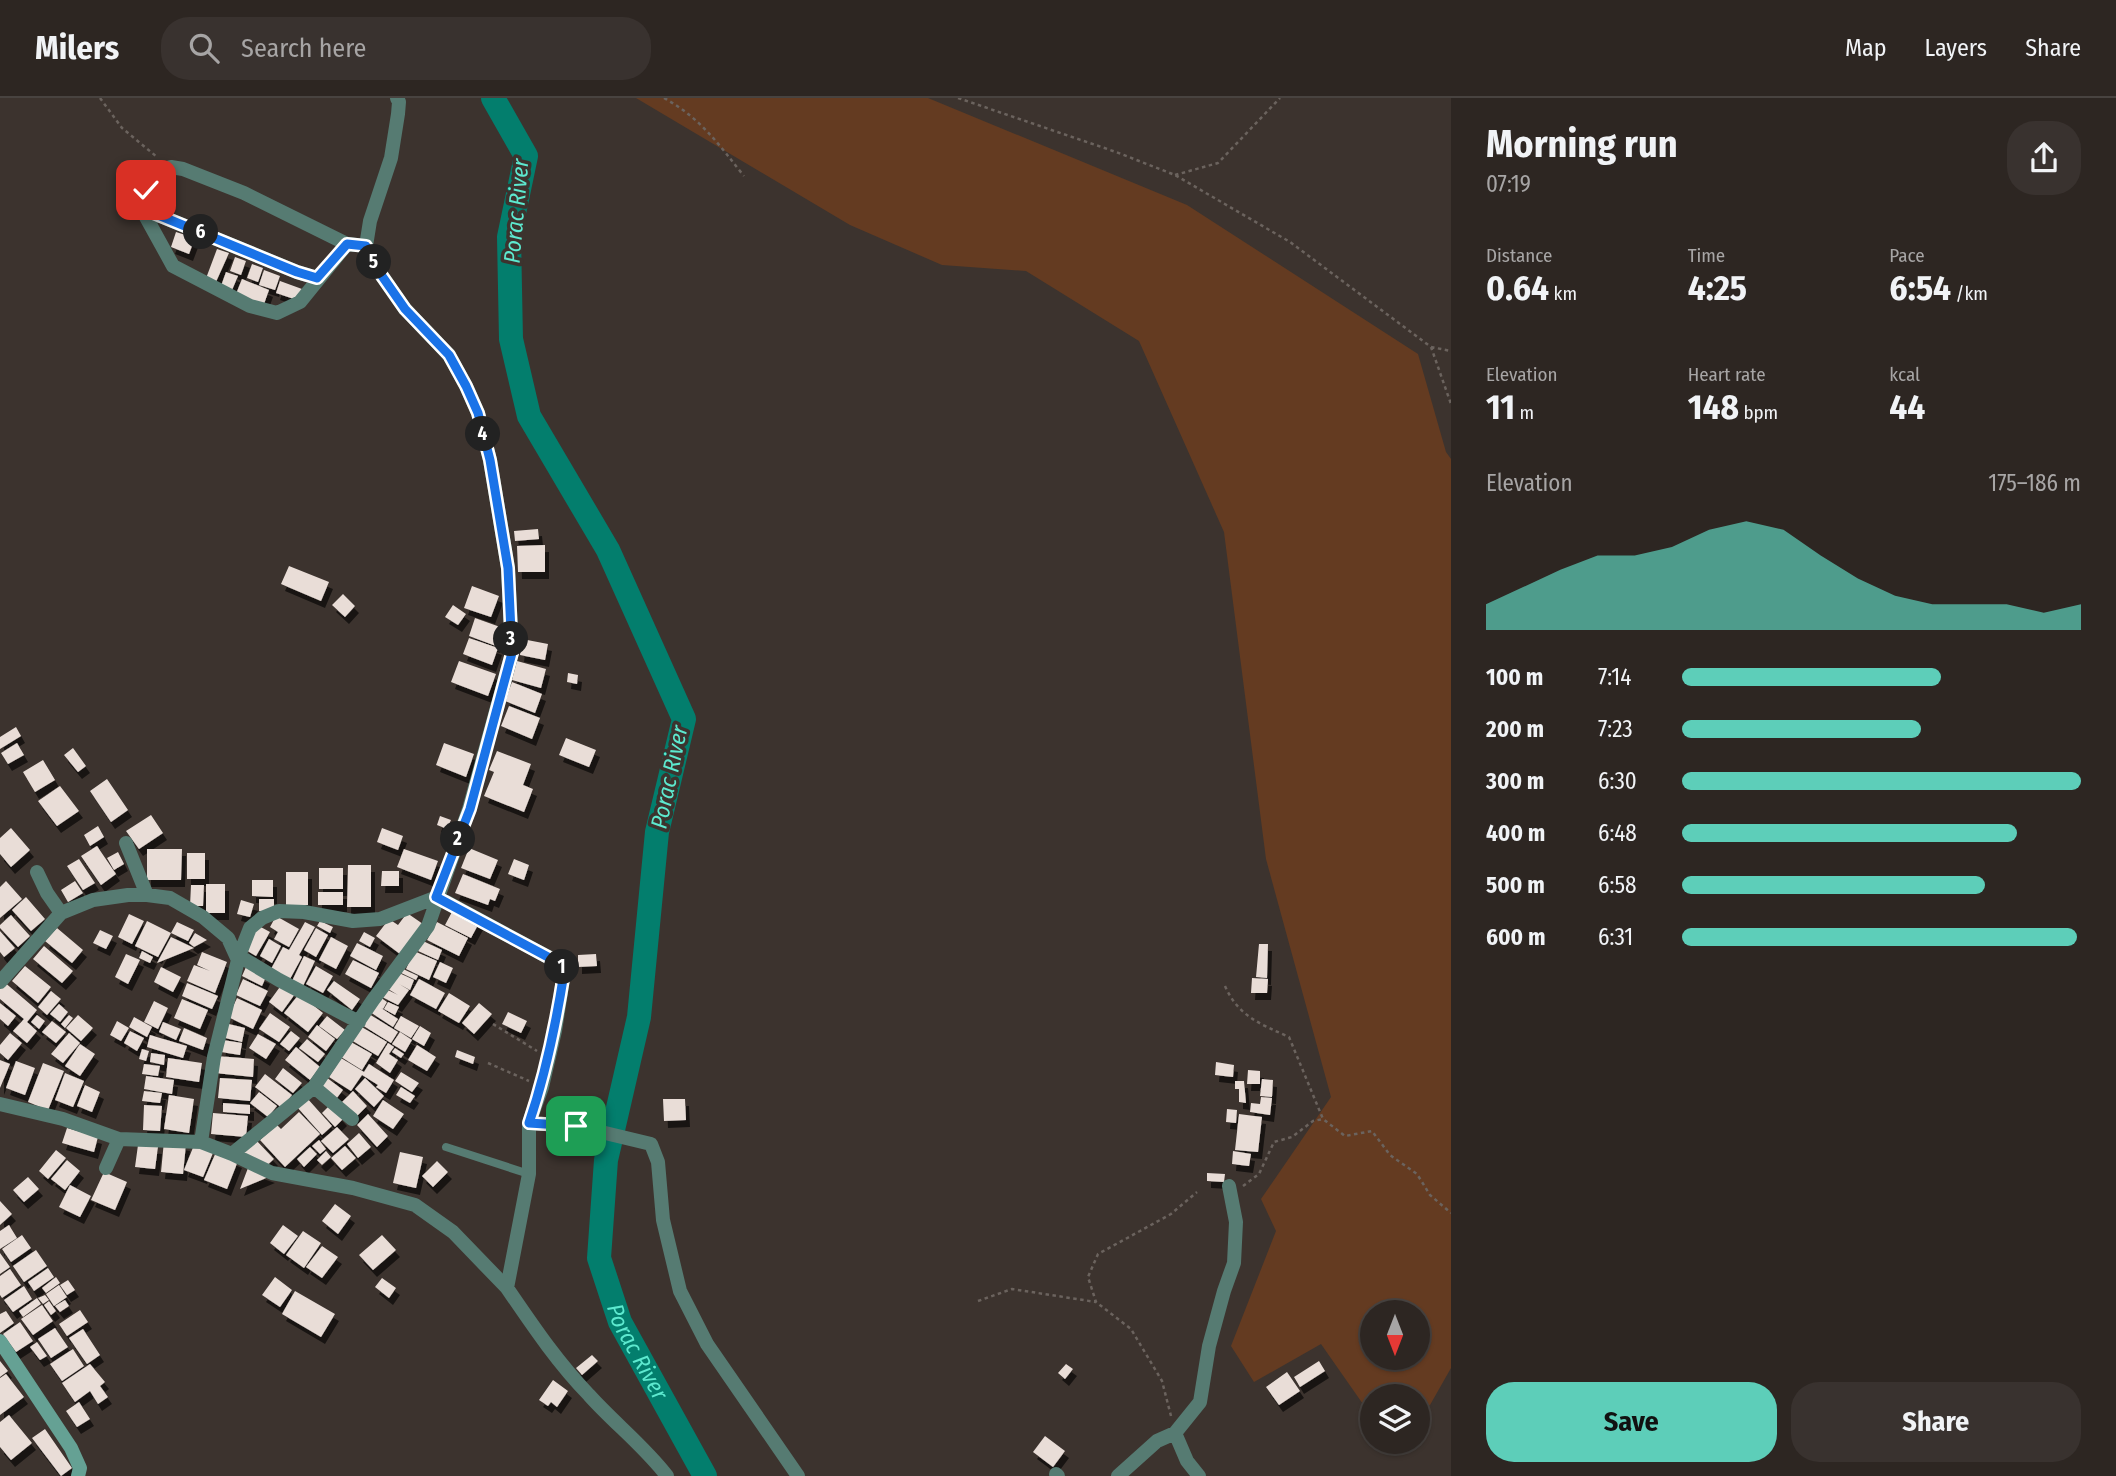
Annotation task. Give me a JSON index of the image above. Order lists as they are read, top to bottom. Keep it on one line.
{"water":["Porac River"],"north":"bottom","page":{"header":"Milers","search":"Search here","nav":["Map","Layers","Share"],"heading":["Morning run","07:19"],"pins":["6","5","4","3","2","1"],"stats":[["Distance","0.64 km"],["Time","4:25"],["Pace","6:54 /km"],["Elevation","11 m"],["Heart rate","148 bpm"],["kcal","44"]],"chart":["Elevation","175–186 m"],"list":[{"name":"100 m","note":"7:14"},{"name":"200 m","note":"7:23"},{"name":"300 m","note":"6:30"},{"name":"400 m","note":"6:48"},{"name":"500 m","note":"6:58"},{"name":"600 m","note":"6:31"}],"buttons":["Save","Share"]}}
